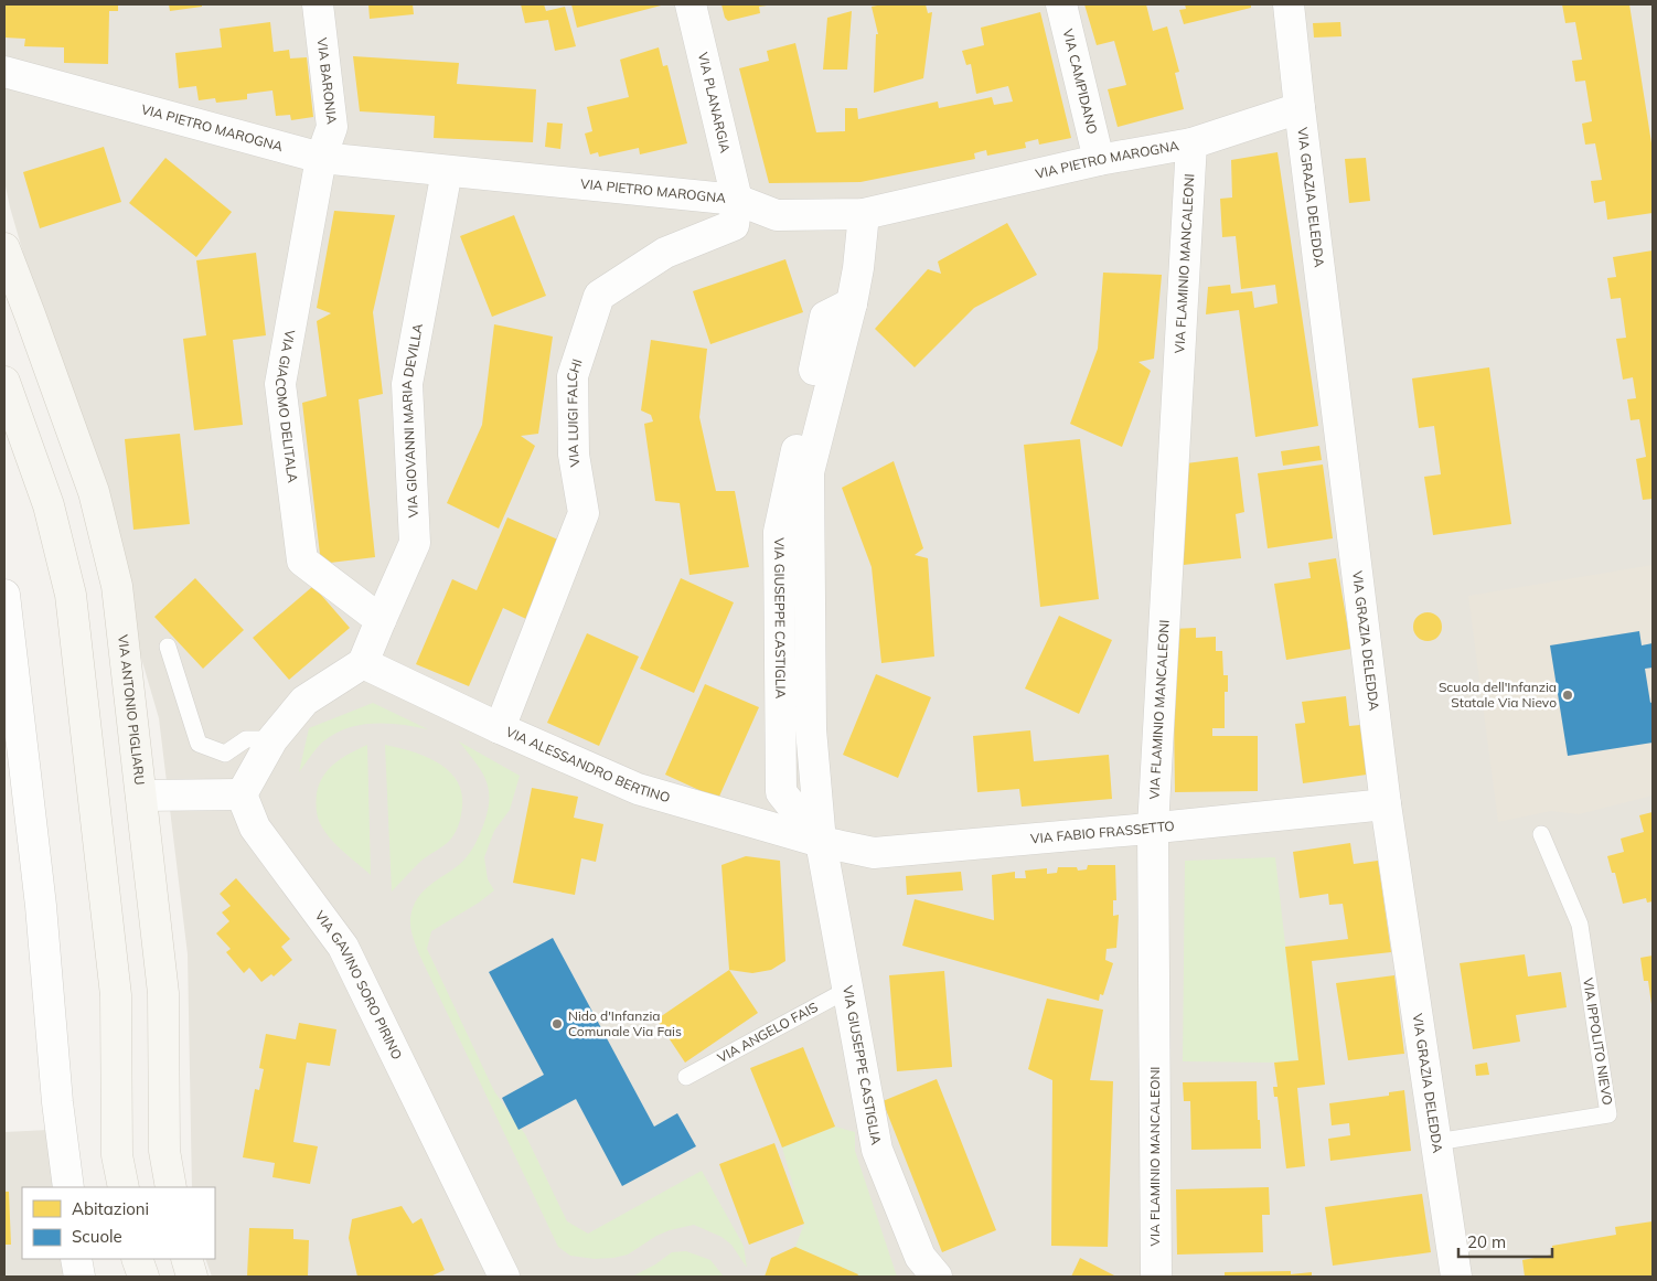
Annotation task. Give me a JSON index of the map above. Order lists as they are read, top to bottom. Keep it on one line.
{"streets":{"main road":["VIA ANTONIO PIGLIARU"],"street":["VIA BARONIA","VIA CAMPIDANO","VIA PLANARGIA","VIA PIETRO MAROGNA","VIA GRAZIA DELEDDA","VIA FLAMINIO MANCALEONI","VIA GIACOMO DELITALA","VIA LUIGI FALCHI","VIA GIOVANNI MARIA DEVILLA","VIA GIUSEPPE CASTIGLIA","VIA ALESSANDRO BERTINO","VIA FABIO FRASSETTO","VIA GAVINO SORO PIRINO"],"lane":["VIA ANGELO FAIS","VIA IPPOLITO NIEVO"]},"crossings":[["VIA BARONIA","VIA PIETRO MAROGNA"],["VIA BARONIA","VIA GIACOMO DELITALA"],["VIA CAMPIDANO","VIA PIETRO MAROGNA"],["VIA PLANARGIA","VIA PIETRO MAROGNA"],["VIA PLANARGIA","VIA LUIGI FALCHI"],["VIA PIETRO MAROGNA","VIA GRAZIA DELEDDA"],["VIA PIETRO MAROGNA","VIA FLAMINIO MANCALEONI"],["VIA PIETRO MAROGNA","VIA GIACOMO DELITALA"],["VIA PIETRO MAROGNA","VIA LUIGI FALCHI"],["VIA PIETRO MAROGNA","VIA GIOVANNI MARIA DEVILLA"],["VIA PIETRO MAROGNA","VIA GIUSEPPE CASTIGLIA"],["VIA GRAZIA DELEDDA","VIA FABIO FRASSETTO"],["VIA GRAZIA DELEDDA","VIA IPPOLITO NIEVO"],["VIA FLAMINIO MANCALEONI","VIA FABIO FRASSETTO"],["VIA GIACOMO DELITALA","VIA GIOVANNI MARIA DEVILLA"],["VIA LUIGI FALCHI","VIA ALESSANDRO BERTINO"],["VIA GIOVANNI MARIA DEVILLA","VIA ALESSANDRO BERTINO"],["VIA GIUSEPPE CASTIGLIA","VIA ALESSANDRO BERTINO"],["VIA GIUSEPPE CASTIGLIA","VIA FABIO FRASSETTO"],["VIA GIUSEPPE CASTIGLIA","VIA ANGELO FAIS"],["VIA ALESSANDRO BERTINO","VIA FABIO FRASSETTO"]],"places":["Scuola dell'Infanzia Statale Via Nievo","Nido d'Infanzia Comunale Via Fais"],"legend":["Abitazioni","Scuole"],"scale_bar":"20 m"}
